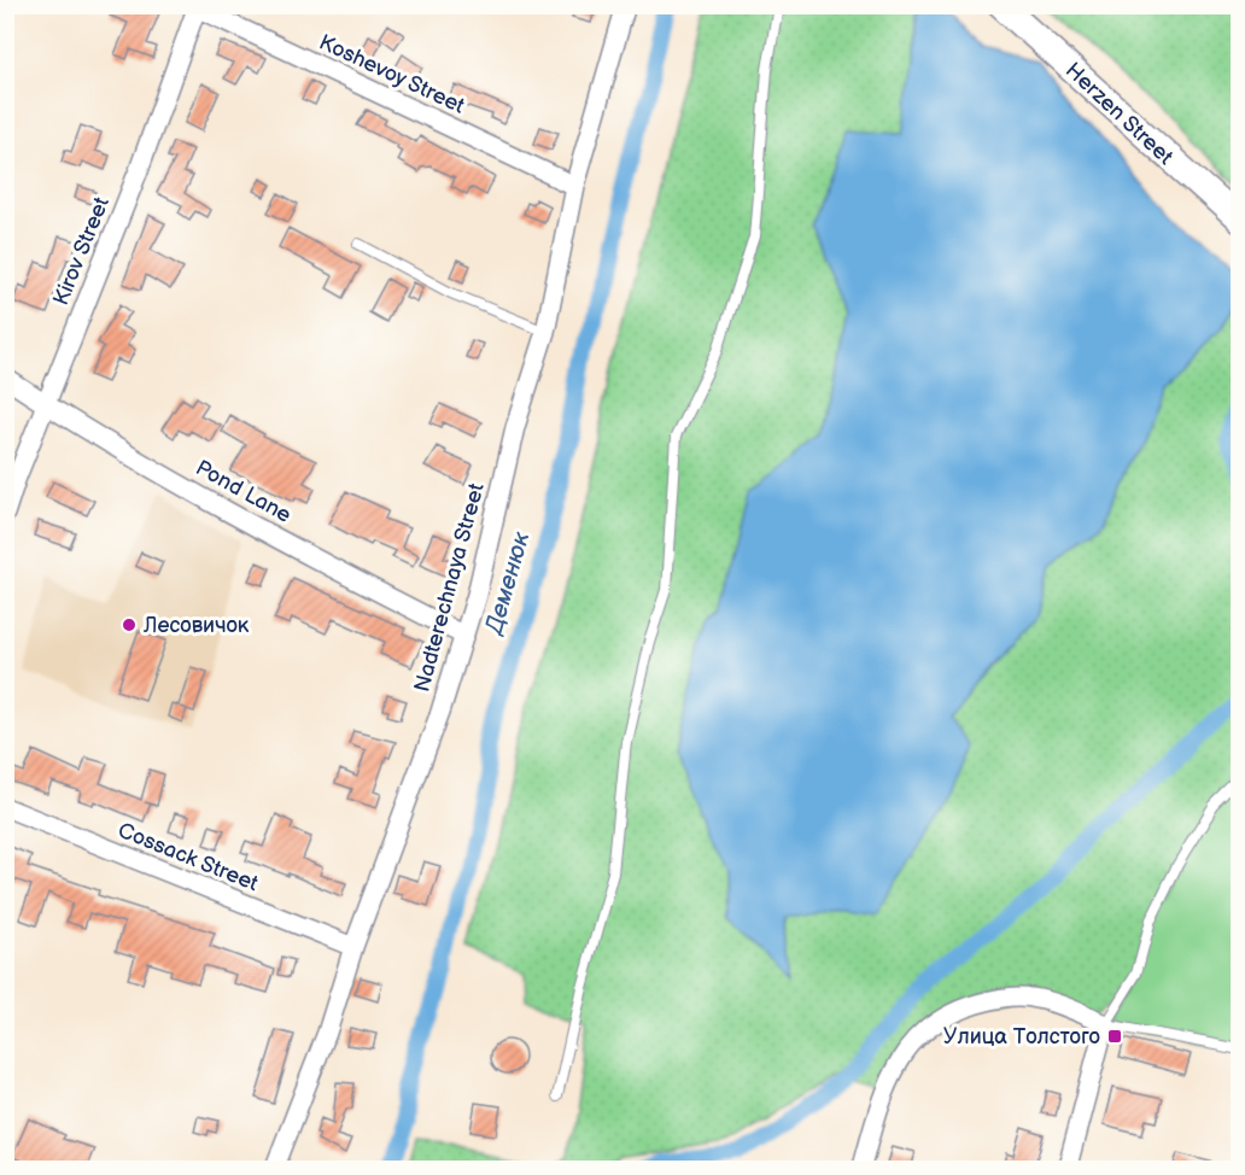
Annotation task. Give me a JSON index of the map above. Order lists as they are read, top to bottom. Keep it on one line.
{"streets":{"main road":["Herzen Street"],"street":["Koshevoy Street","Kirov Street","Pond Lane","Nadterechnaya Street","Cossack Street"]},"crossings":[["Koshevoy Street","Kirov Street"],["Koshevoy Street","Nadterechnaya Street"],["Kirov Street","Pond Lane"],["Pond Lane","Nadterechnaya Street"],["Nadterechnaya Street","Cossack Street"]],"water":["Деменюк"],"places":{"other":["Лесовичок"],"transit":["Улица Толстого"]}}
